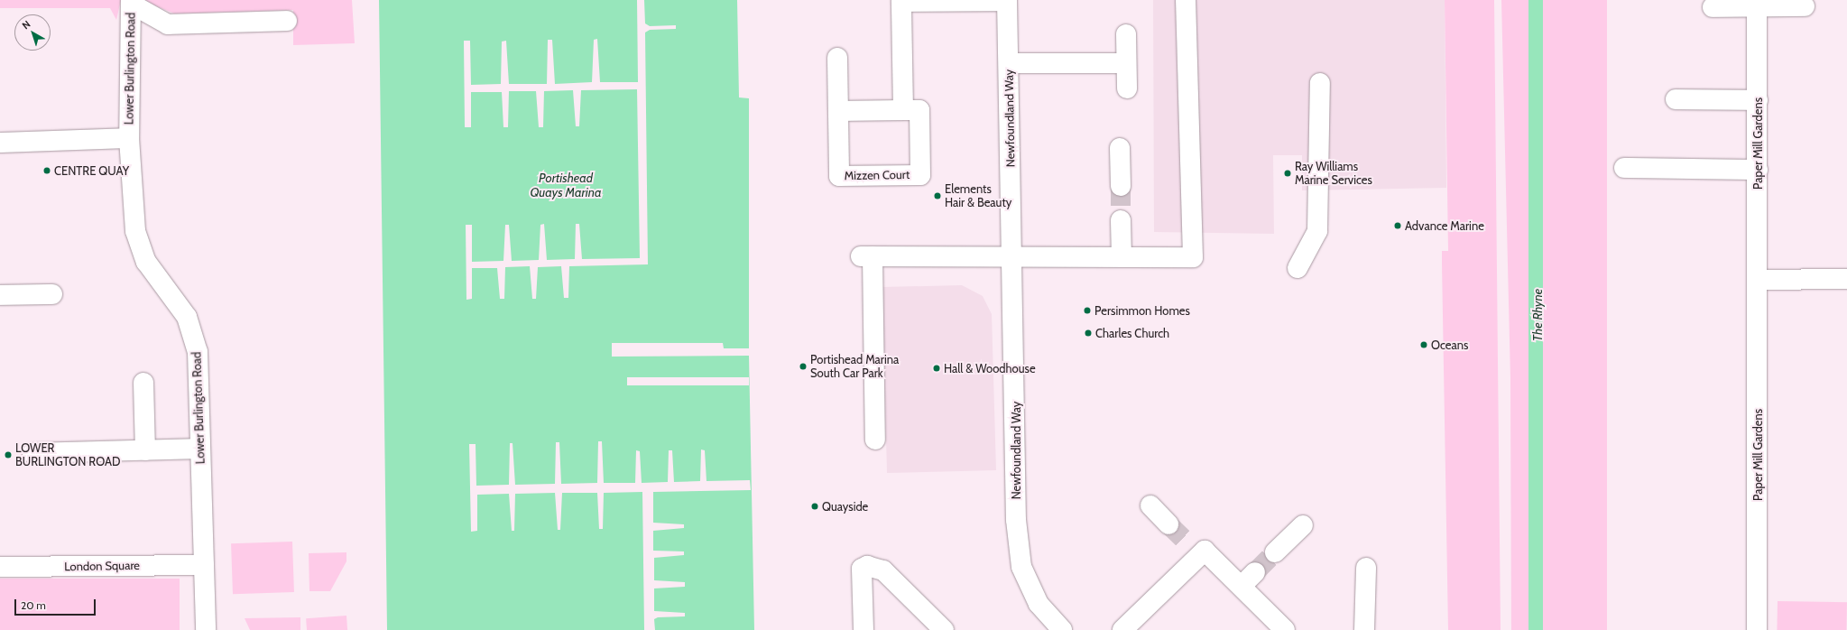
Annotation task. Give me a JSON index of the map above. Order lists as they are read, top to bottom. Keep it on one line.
{"streets":{"street":["Lower Burlington Road","Newfoundland Way","Paper Mill Gardens","Mizzen Court","London Square"]},"crossings":[["Lower Burlington Road","London Square"]],"water":["Portishead Quays Marina","The Rhyne"],"places":["CENTRE QUAY","Ray Williams Marine Services","Elements Hair & Beauty","Advance Marine","Persimmon Homes","Charles Church","Oceans","Portishead Marina South Car Park","Hall & Woodhouse","LOWER BURLINGTON ROAD","Quayside"],"scale_bar":"20 m","north":"top left"}
